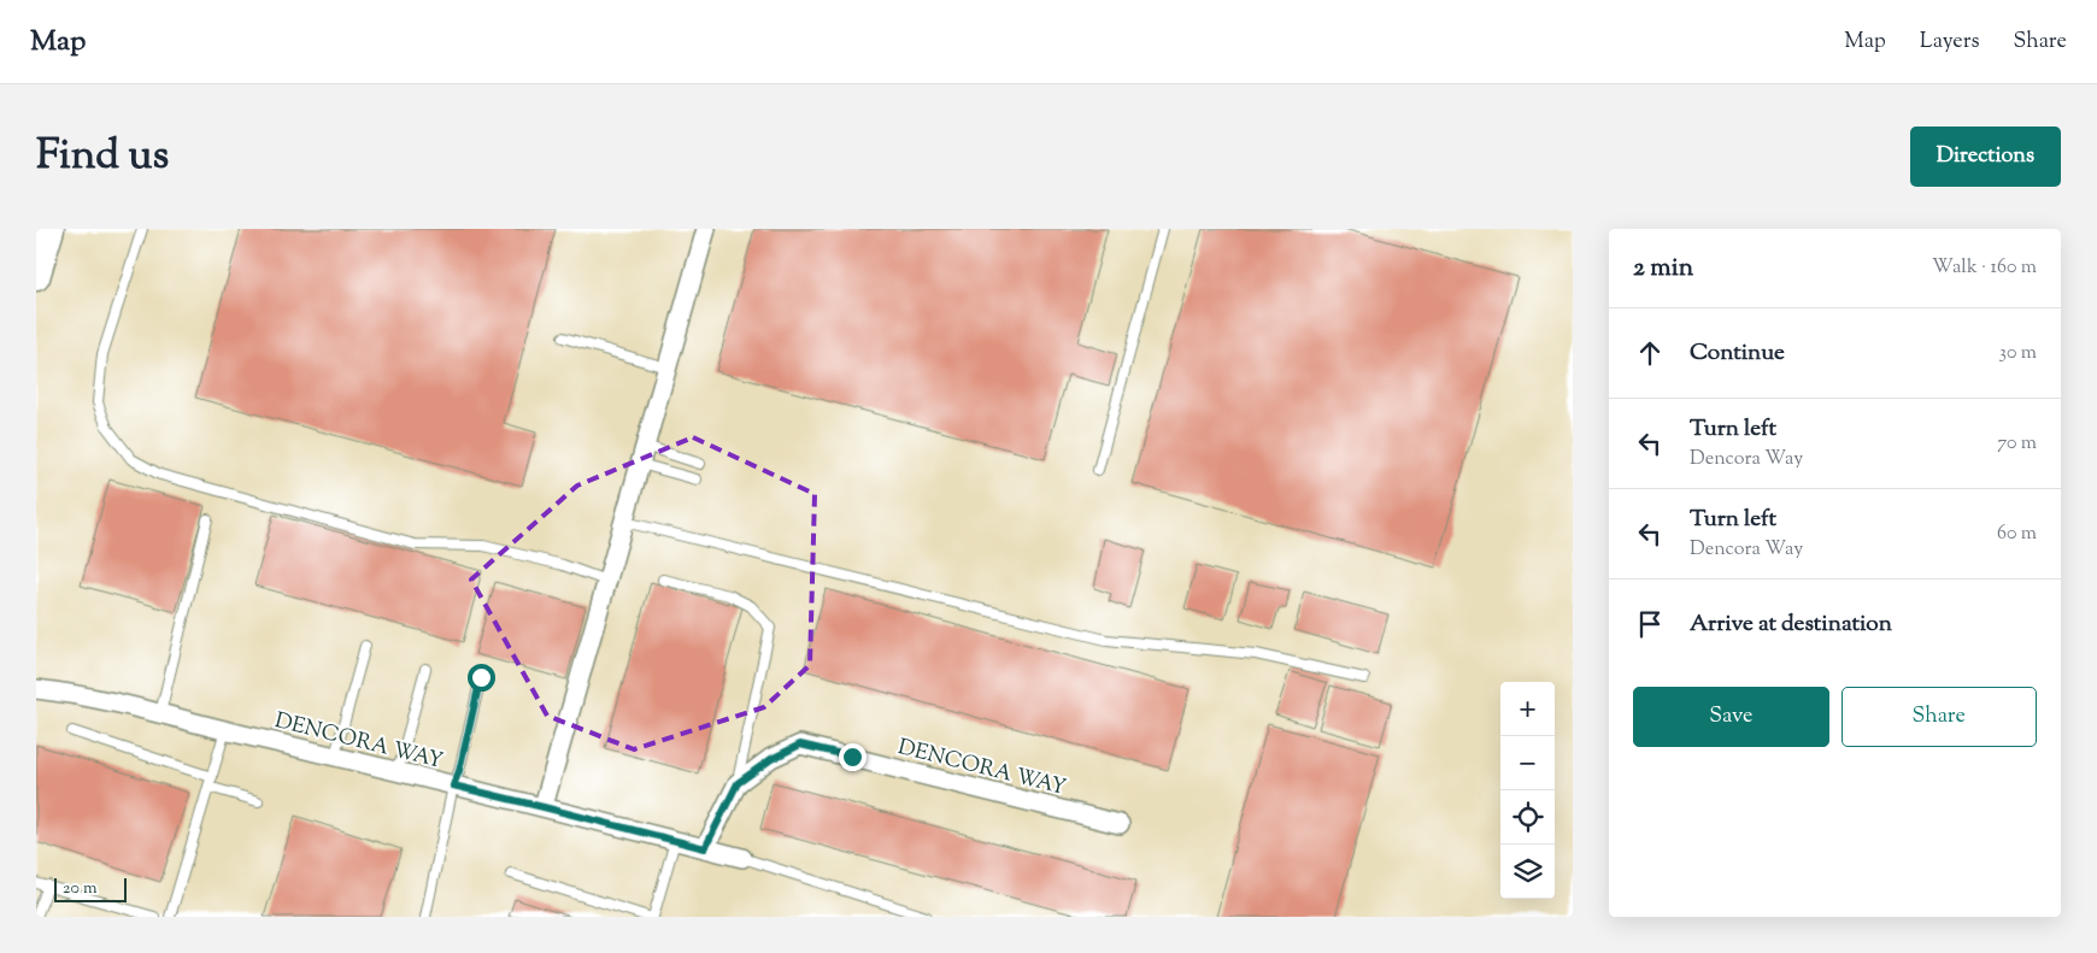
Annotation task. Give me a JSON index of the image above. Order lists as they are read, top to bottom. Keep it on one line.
{"streets":{"street":["DENCORA WAY"]},"scale_bar":"20 m","page":{"header":"Map","nav":["Map","Layers","Share"],"title":"Find us","buttons":["Directions",["Save","Share"]],"heading":["2 min","Walk · 160 m"],"list":[["Continue","30 m"],["Turn left","Dencora Way","70 m"],["Turn left","Dencora Way","60 m"],"Arrive at destination"],"map_buttons":["+","−"],"scale":"20 m"}}
